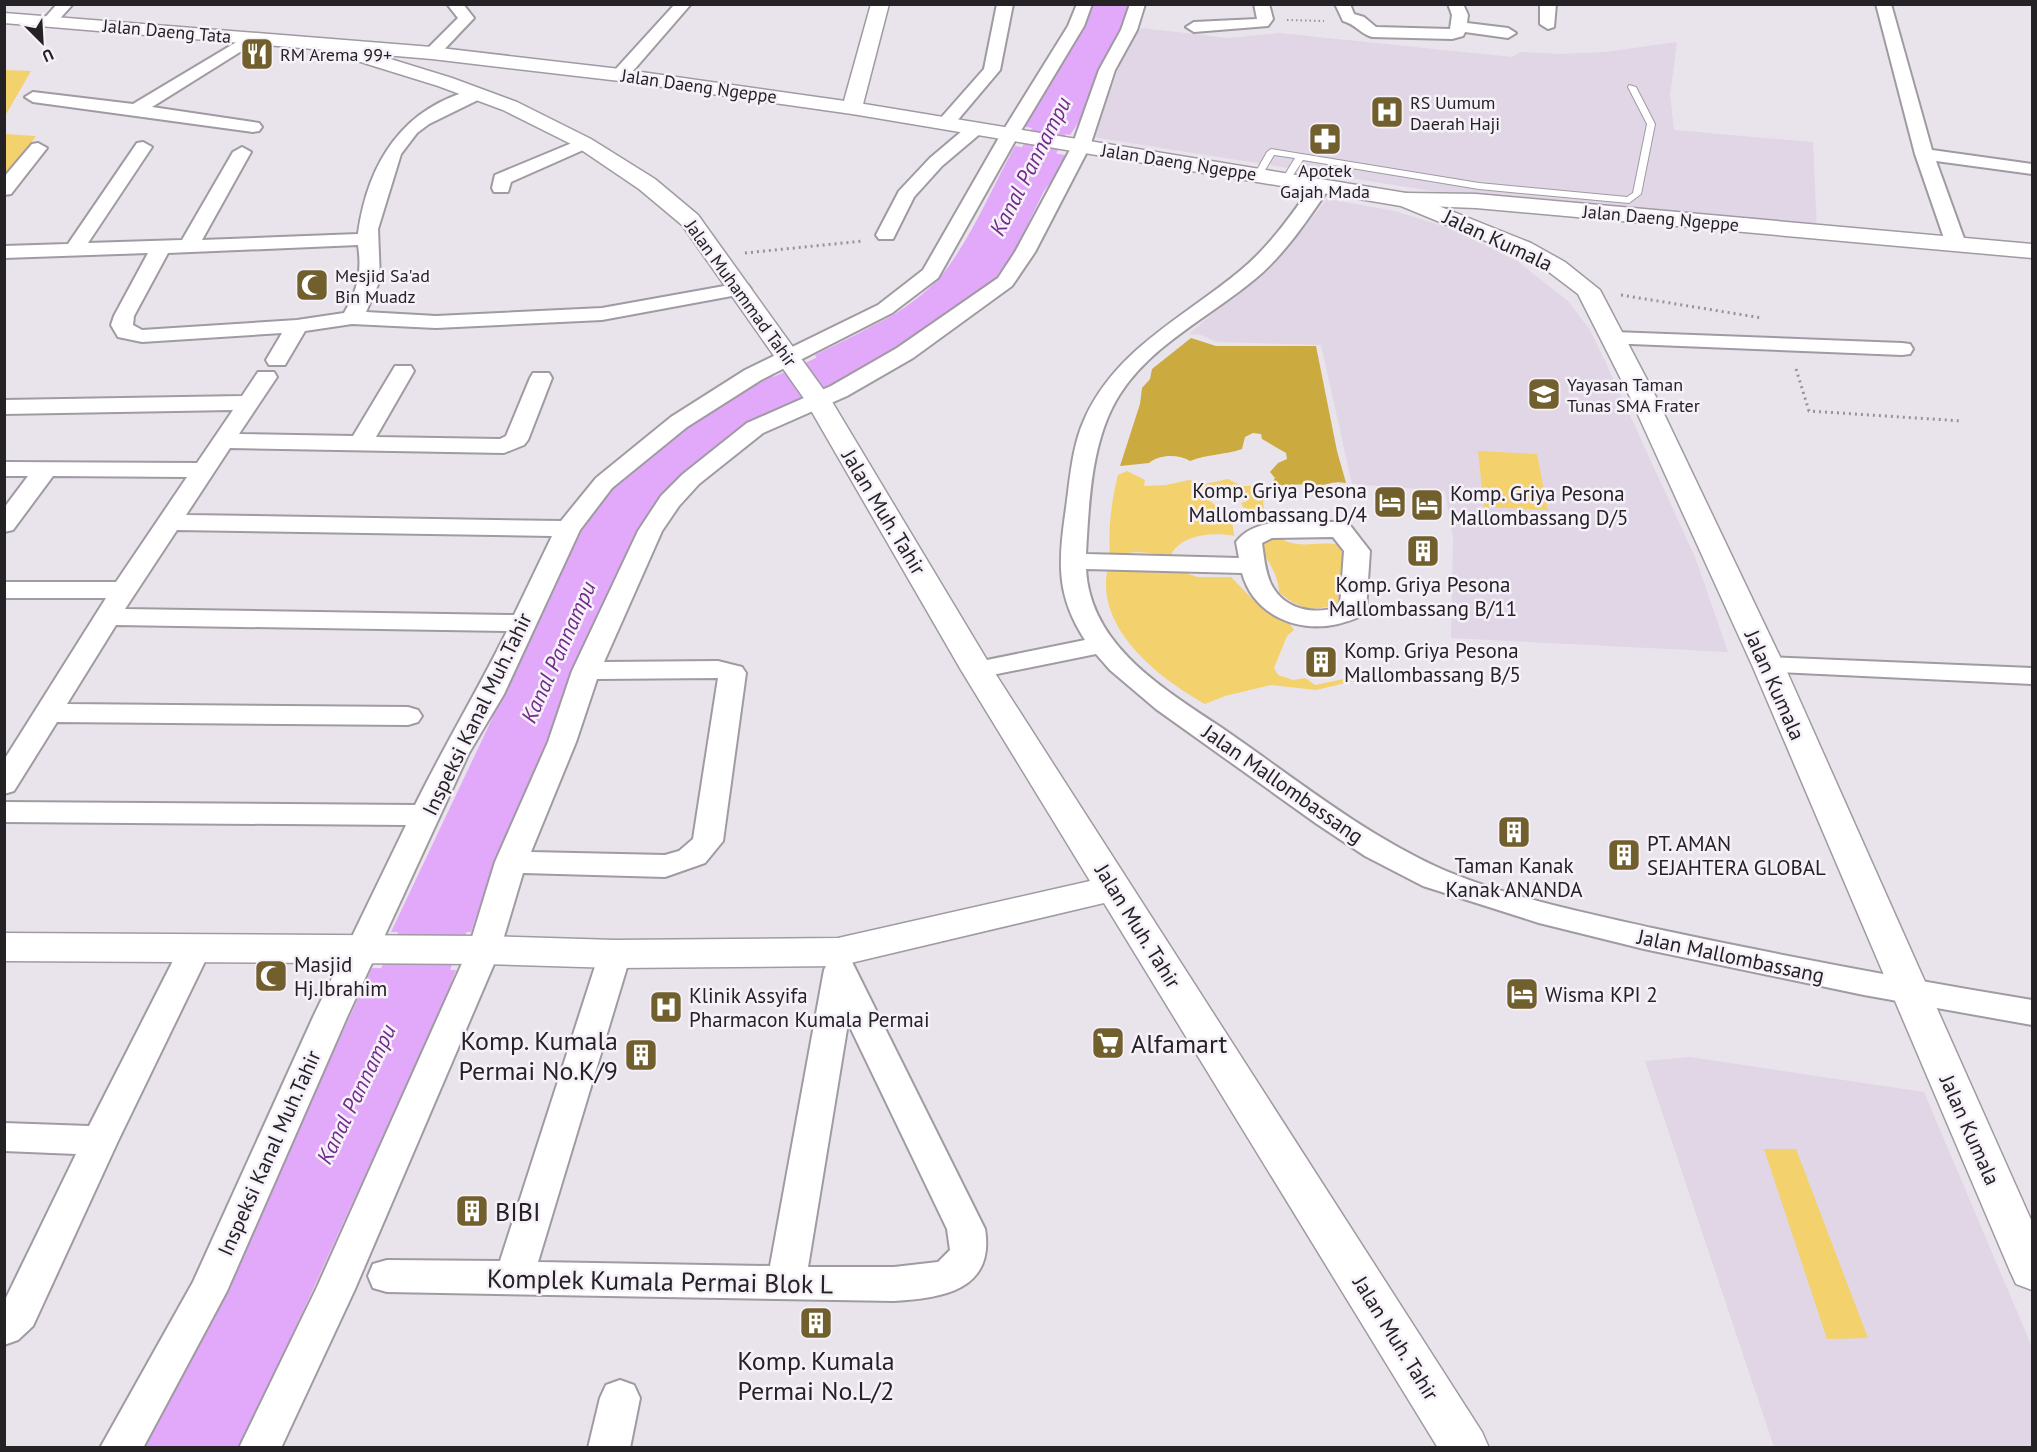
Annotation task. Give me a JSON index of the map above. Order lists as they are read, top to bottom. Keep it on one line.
{"streets":{"main road":["Jalan Daeng Tata","Jalan Daeng Ngeppe","Jalan Kumala","Jalan Muhammad Tahir","Jalan Muh. Tahir"],"street":["Inspeksi Kanal Muh.Tahir","Jalan Mallombassang","Komplek Kumala Permai Blok L"]},"crossings":[["Jalan Daeng Tata","Jalan Daeng Ngeppe"],["Jalan Daeng Tata","Jalan Muhammad Tahir"],["Jalan Daeng Ngeppe","Jalan Kumala"],["Jalan Daeng Ngeppe","Jalan Muhammad Tahir"],["Jalan Daeng Ngeppe","Inspeksi Kanal Muh.Tahir"],["Jalan Daeng Ngeppe","Jalan Mallombassang"],["Jalan Kumala","Jalan Mallombassang"],["Jalan Muhammad Tahir","Jalan Muh. Tahir"],["Jalan Muhammad Tahir","Inspeksi Kanal Muh.Tahir"],["Jalan Muh. Tahir","Inspeksi Kanal Muh.Tahir"]],"water":["Kanal Pannampu"],"places":{"restaurant":["RM Arema 99+"],"hospital":["RS Uumum Daerah Haji","Klinik Assyifa Pharmacon Kumala Permai"],"pharmacy":["Apotek Gajah Mada"],"mosque":["Mesjid Sa'ad Bin Muadz","Masjid Hj.Ibrahim"],"school or university":["Yayasan Taman Tunas SMA Frater"],"hotel":["Komp. Griya Pesona Mallombassang D/4","Komp. Griya Pesona Mallombassang D/5","Wisma KPI 2"],"building":["Komp. Griya Pesona Mallombassang B/11","Komp. Griya Pesona Mallombassang B/5","Taman Kanak Kanak ANANDA","PT. AMAN SEJAHTERA GLOBAL","Komp. Kumala Permai No.K/9","BIBI","Komp. Kumala Permai No.L/2"],"supermarket":["Alfamart"]},"north":"bottom right"}
